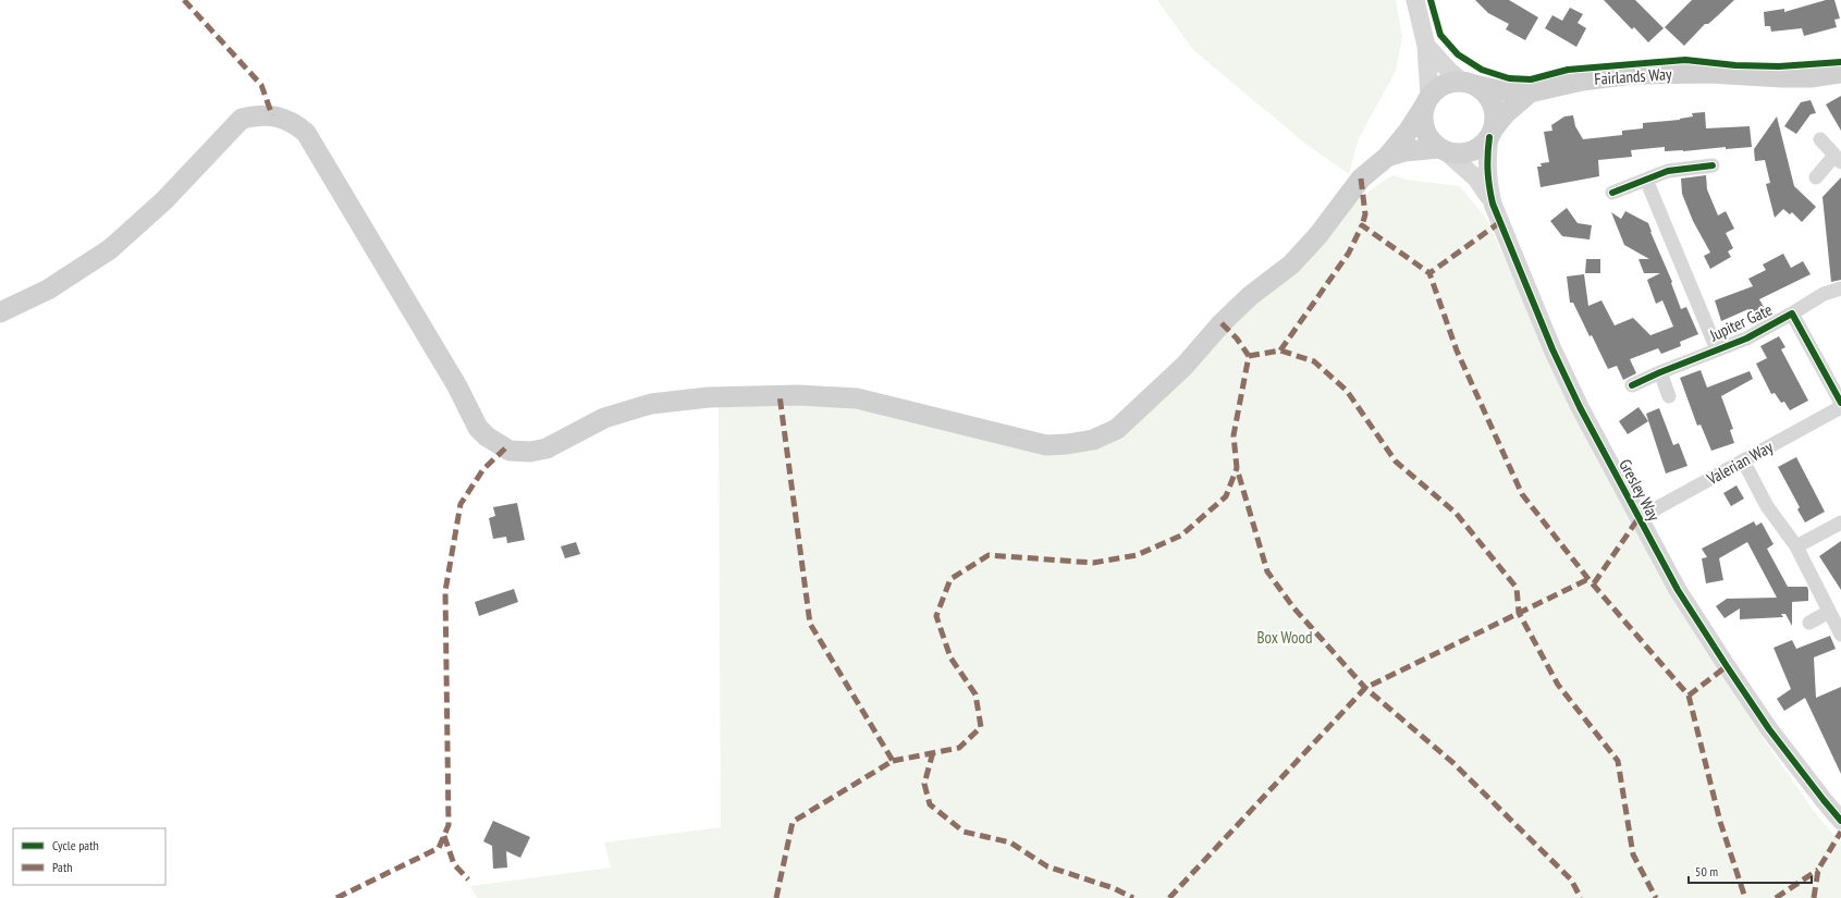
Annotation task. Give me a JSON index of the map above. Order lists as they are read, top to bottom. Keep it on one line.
{"streets":{"main road":["Fairlands Way"],"street":["Jupiter Gate","Valerian Way","Gresley Way"]},"crossings":[["Fairlands Way","Gresley Way"],["Valerian Way","Gresley Way"]],"parks":["Box Wood"],"legend":["Cycle path","Path"],"scale_bar":"50 m"}
